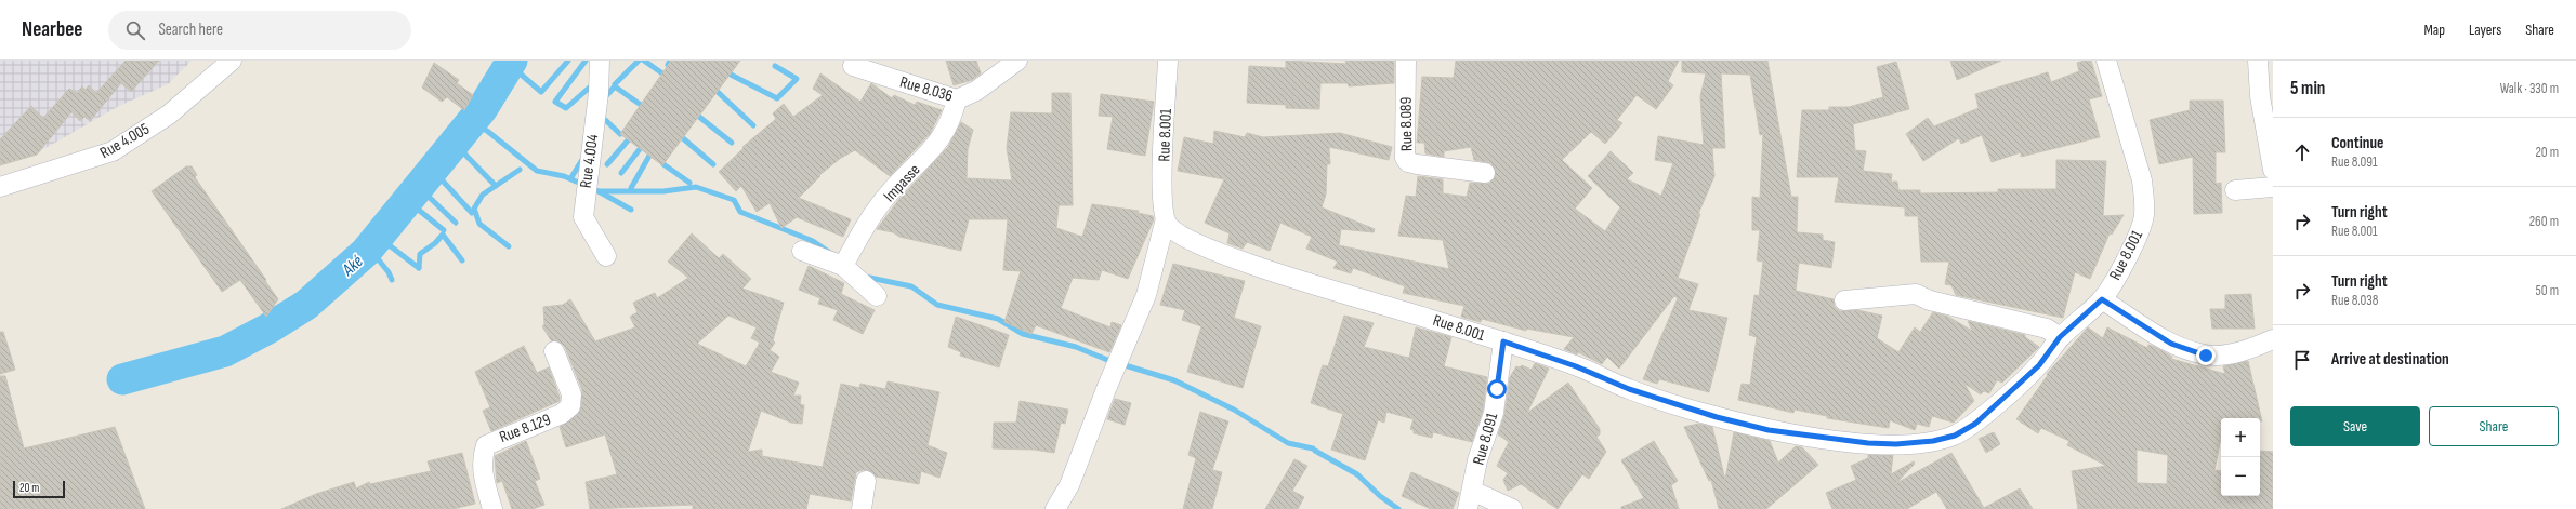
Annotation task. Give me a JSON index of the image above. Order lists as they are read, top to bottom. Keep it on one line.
{"streets":{"street":["Rue 8.036","Rue 8.089","Rue 8.001","Rue 4.005","Rue 4.004","Impasse","Rue 8.129","Rue 8.091"]},"crossings":[["Rue 8.036","Impasse"],["Rue 8.001","Rue 8.091"]],"water":["Aké"],"scale_bar":"20 m","page":{"header":"Nearbee","search":"Search here","nav":["Map","Layers","Share"],"heading":["5 min","Walk · 330 m"],"list":[["Continue","Rue 8.091","20 m"],["Turn right","Rue 8.001","260 m"],["Turn right","Rue 8.038","50 m"],"Arrive at destination"],"buttons":["Save","Share"],"map_buttons":["+","−"],"scale":"20 m"}}
